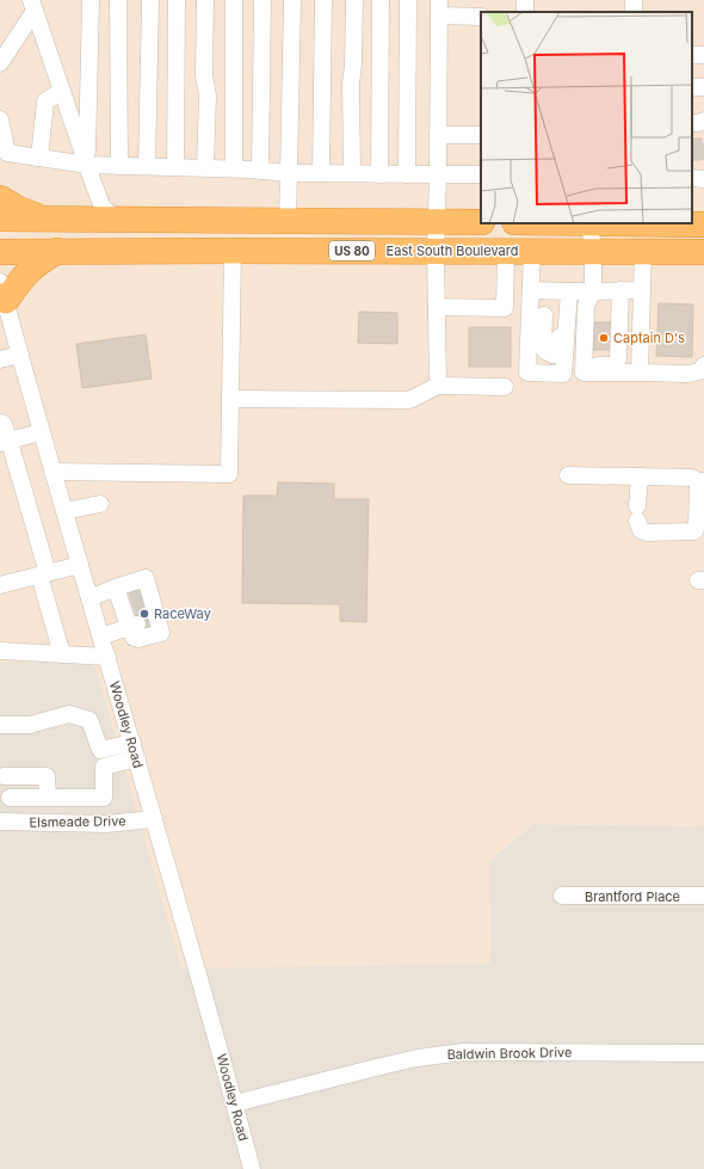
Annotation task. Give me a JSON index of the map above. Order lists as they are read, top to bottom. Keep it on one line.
{"streets":{"highway":["US 80","East South Boulevard"],"street":["Woodley Road","Elsmeade Drive","Brantford Place","Baldwin Brook Drive"]},"crossings":[["Woodley Road","Elsmeade Drive"],["Woodley Road","Baldwin Brook Drive"]],"places":["Captain D's","RaceWay"]}
